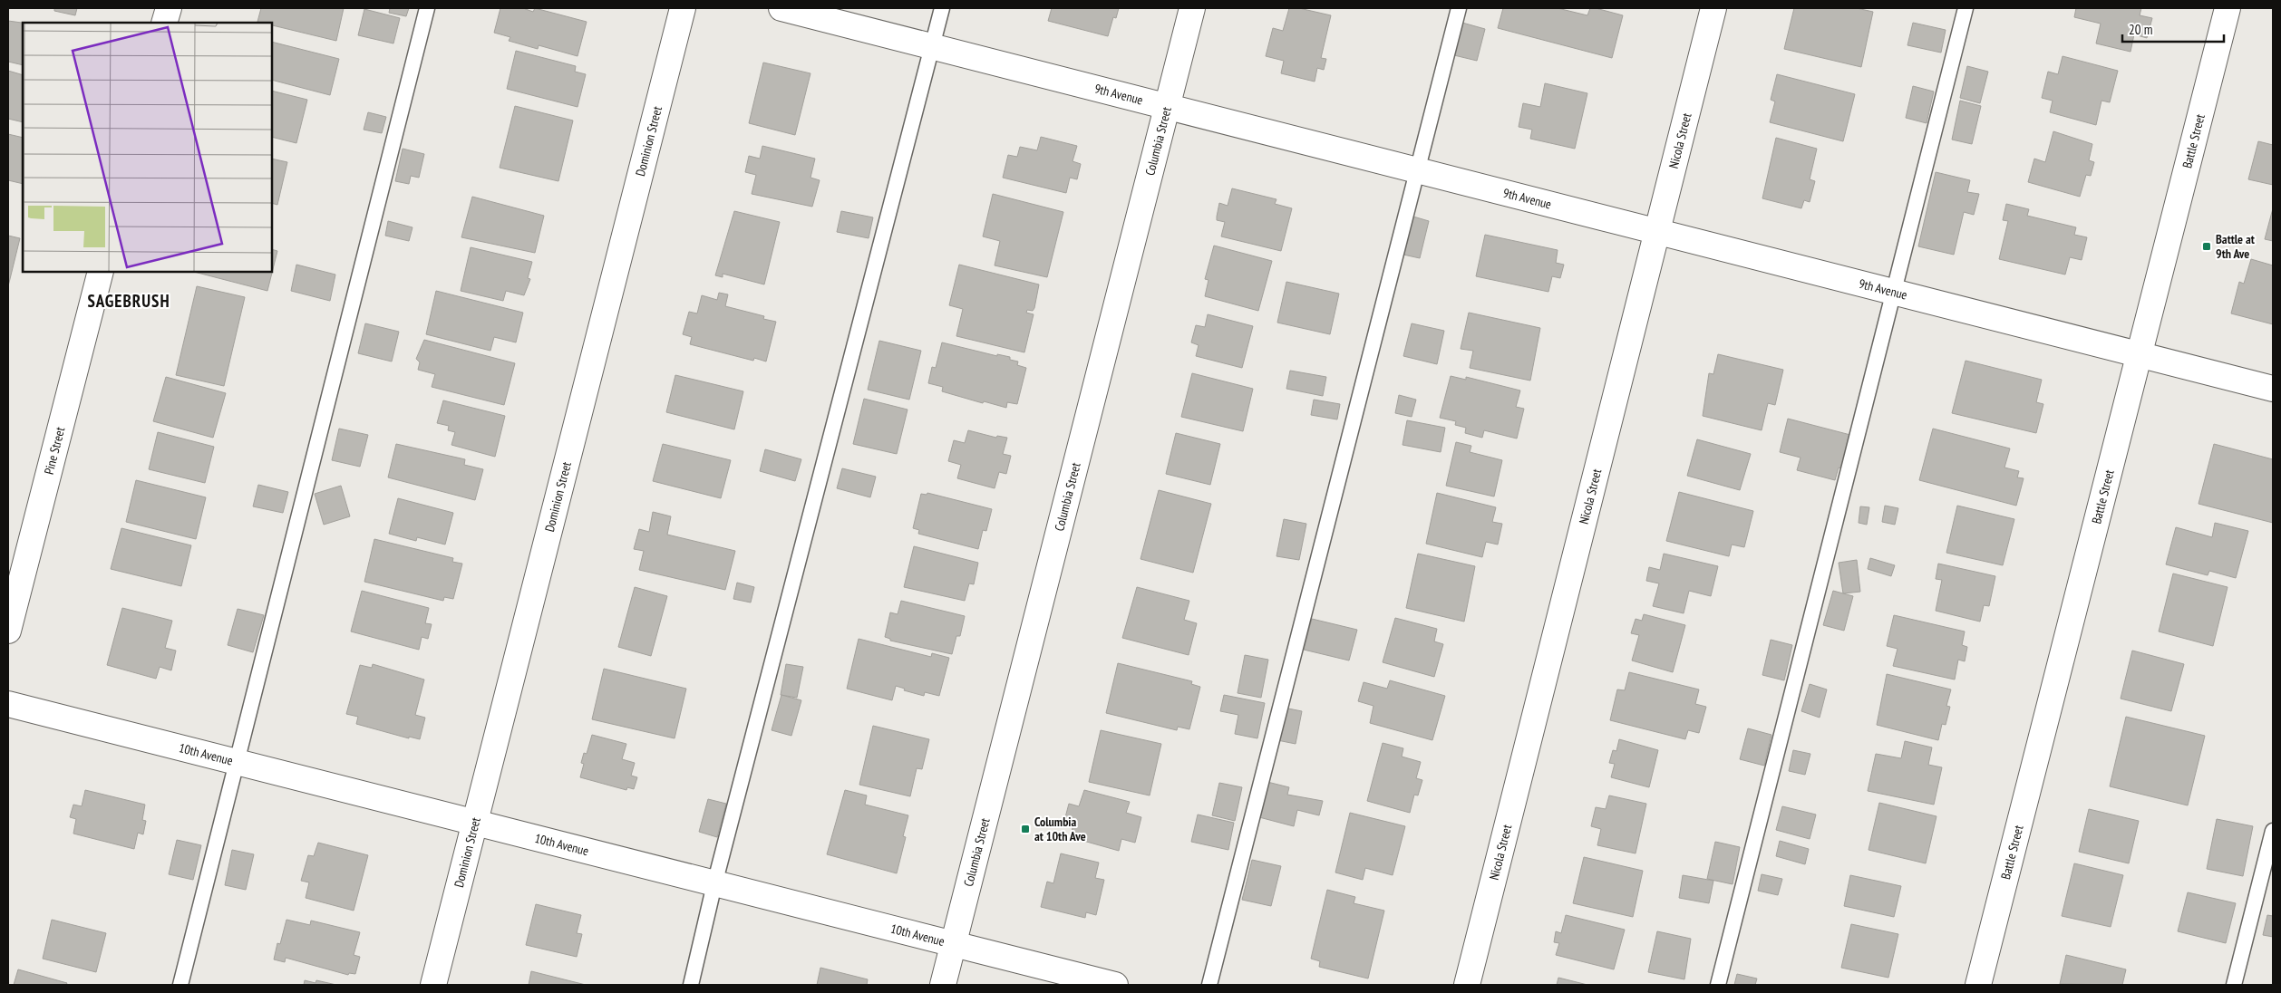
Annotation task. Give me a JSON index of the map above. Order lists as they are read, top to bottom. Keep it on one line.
{"streets":{"street":["9th Avenue","Nicola Street","Dominion Street","Columbia Street","Battle Street","Pine Street","10th Avenue"]},"crossings":[["9th Avenue","Nicola Street"],["9th Avenue","Columbia Street"],["9th Avenue","Battle Street"],["Dominion Street","10th Avenue"],["Columbia Street","10th Avenue"]],"districts":["SAGEBRUSH"],"places":{"transit":["Battle at 9th Ave","Columbia at 10th Ave"]},"scale_bar":"20 m"}
